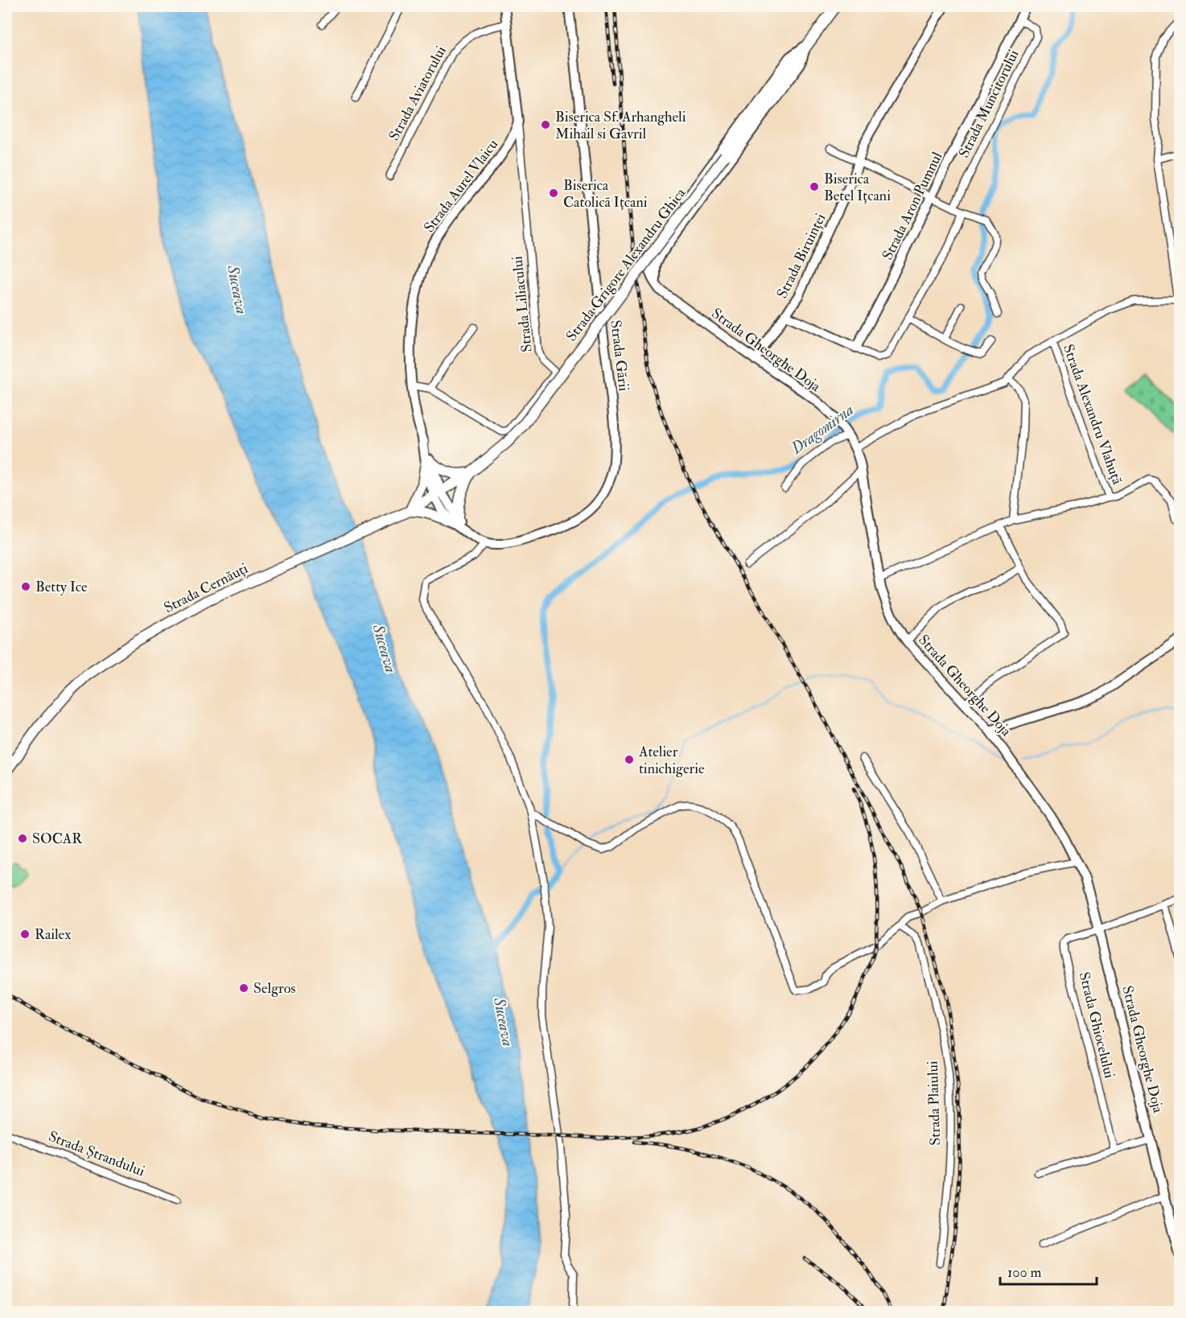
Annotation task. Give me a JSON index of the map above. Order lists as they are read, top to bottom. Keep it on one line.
{"streets":{"main road":["Strada Grigore Alexandru Ghica","Strada Cernăuți"],"street":["Strada Aviatorului","Strada Muncitorului","Strada Aurel Vlaicu","Strada Aron Pumnul","Strada Biruinței","Strada Liliacului","Strada Gheorghe Doja","Strada Gării","Strada Alexandru Vlahuță","Strada Ghiocelului","Strada Plaiului","Strada Ștrandului"]},"crossings":[["Strada Aviatorului","Strada Aurel Vlaicu"],["Strada Muncitorului","Strada Aron Pumnul"],["Strada Aurel Vlaicu","Strada Grigore Alexandru Ghica"],["Strada Aurel Vlaicu","Strada Liliacului"],["Strada Biruinței","Strada Gheorghe Doja"],["Strada Grigore Alexandru Ghica","Strada Cernăuți"],["Strada Gheorghe Doja","Strada Ghiocelului"]],"water":["Suceava","Dragomirna"],"places":["Biserica Sf. Arhangheli Mihail si Gavril","Biserica Betel Iţcani","Biserica Catolică Ițcani","Betty Ice","Atelier tinichigerie","SOCAR","Railex","Selgros"],"scale_bar":"100 m"}
